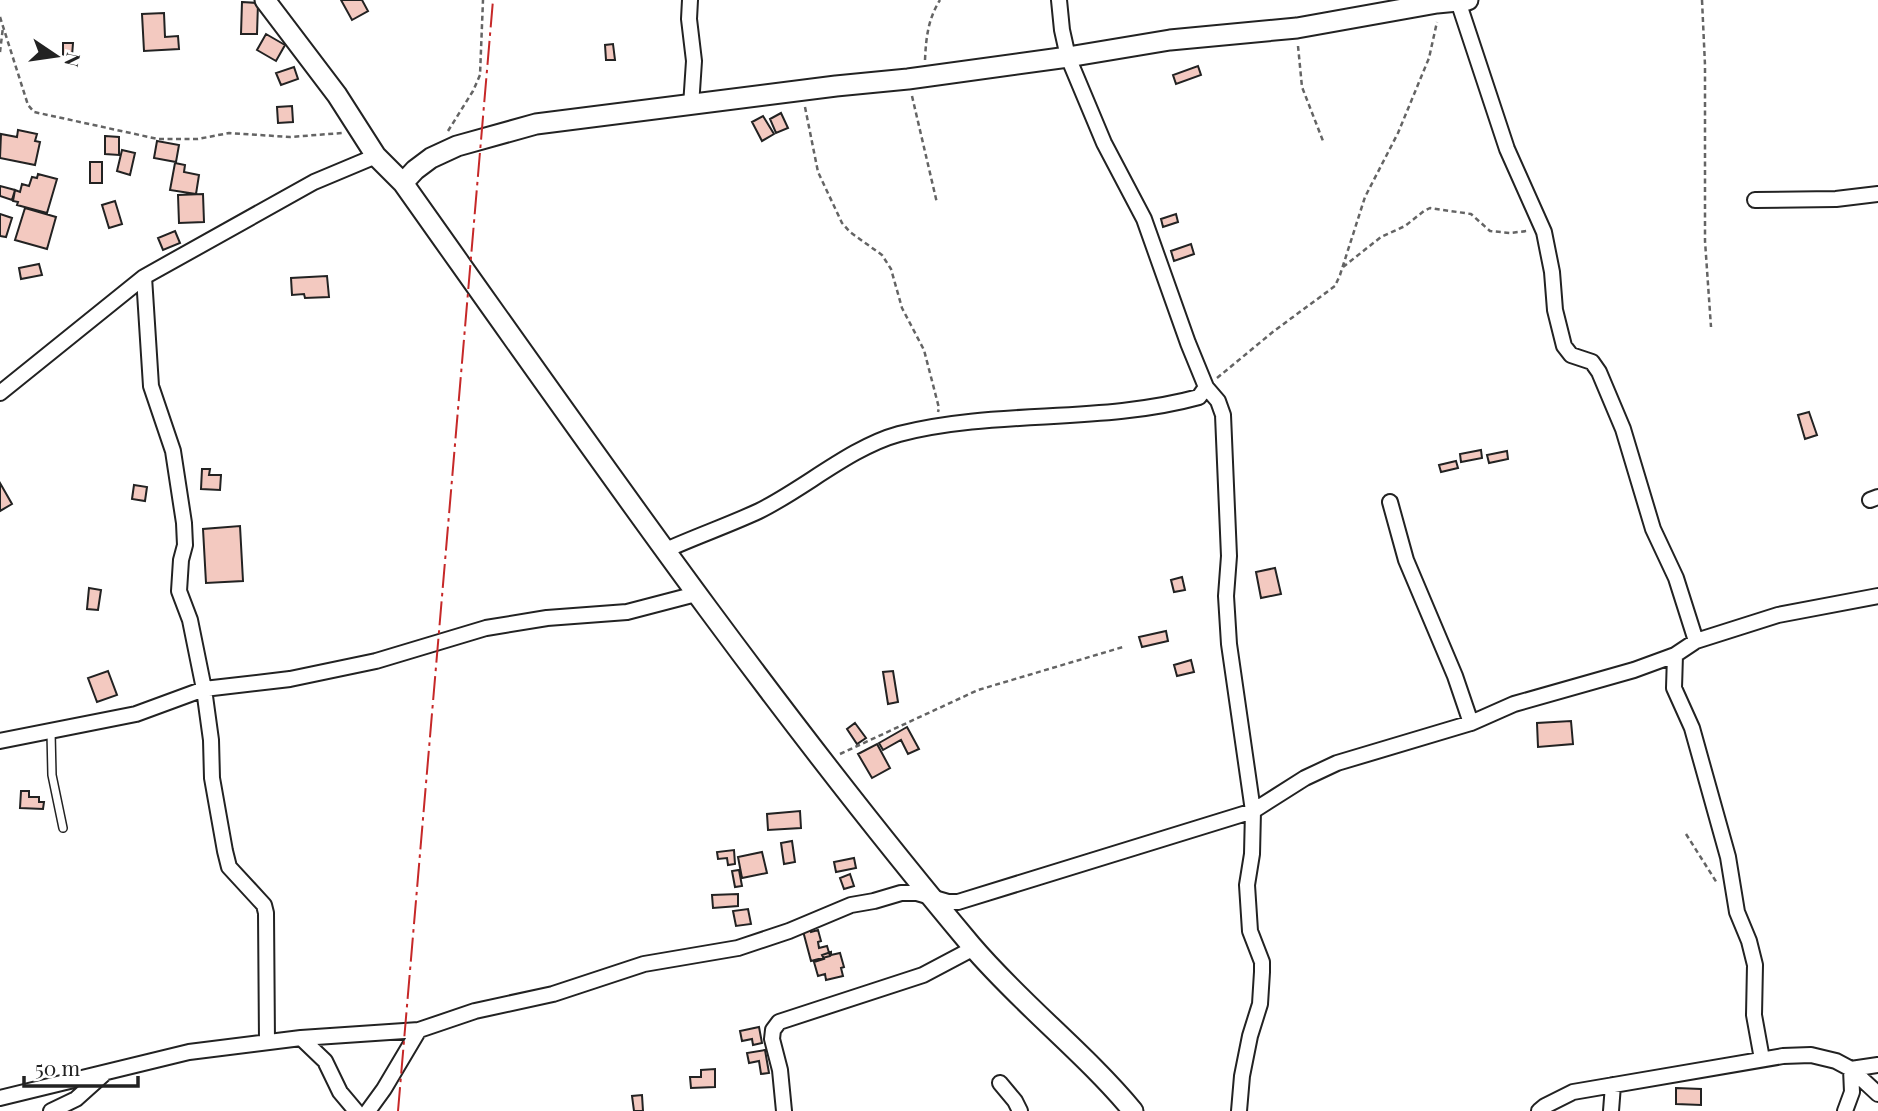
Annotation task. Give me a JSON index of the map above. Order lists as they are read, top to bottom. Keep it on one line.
{"scale_bar":"50 m","north":"right"}
